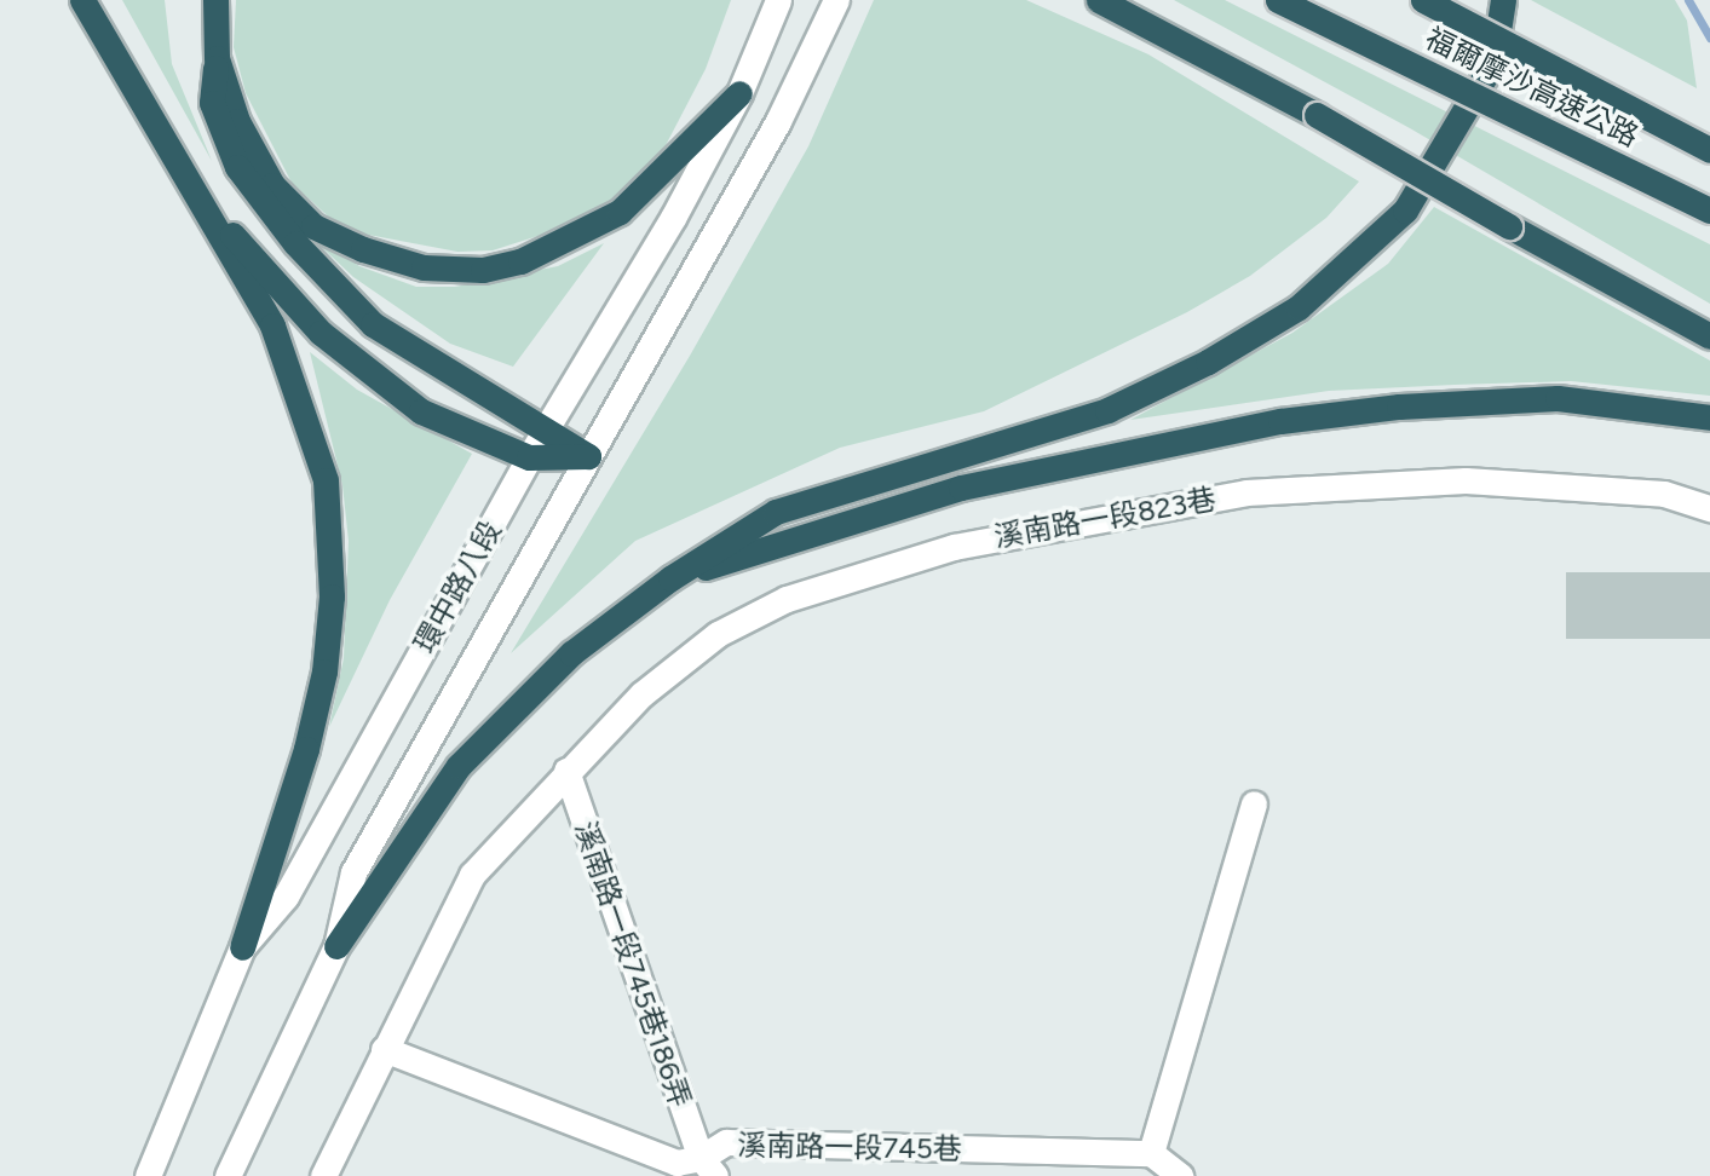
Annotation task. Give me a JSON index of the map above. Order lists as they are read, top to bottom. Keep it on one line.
{"streets":{"highway":["福爾摩沙高速公路"],"street":["溪南路一段823巷","環中路八段","溪南路一段745巷186弄","溪南路一段745巷"]},"crossings":[["溪南路一段823巷","溪南路一段745巷186弄"],["溪南路一段823巷","溪南路一段745巷"],["溪南路一段745巷186弄","溪南路一段745巷"]]}
